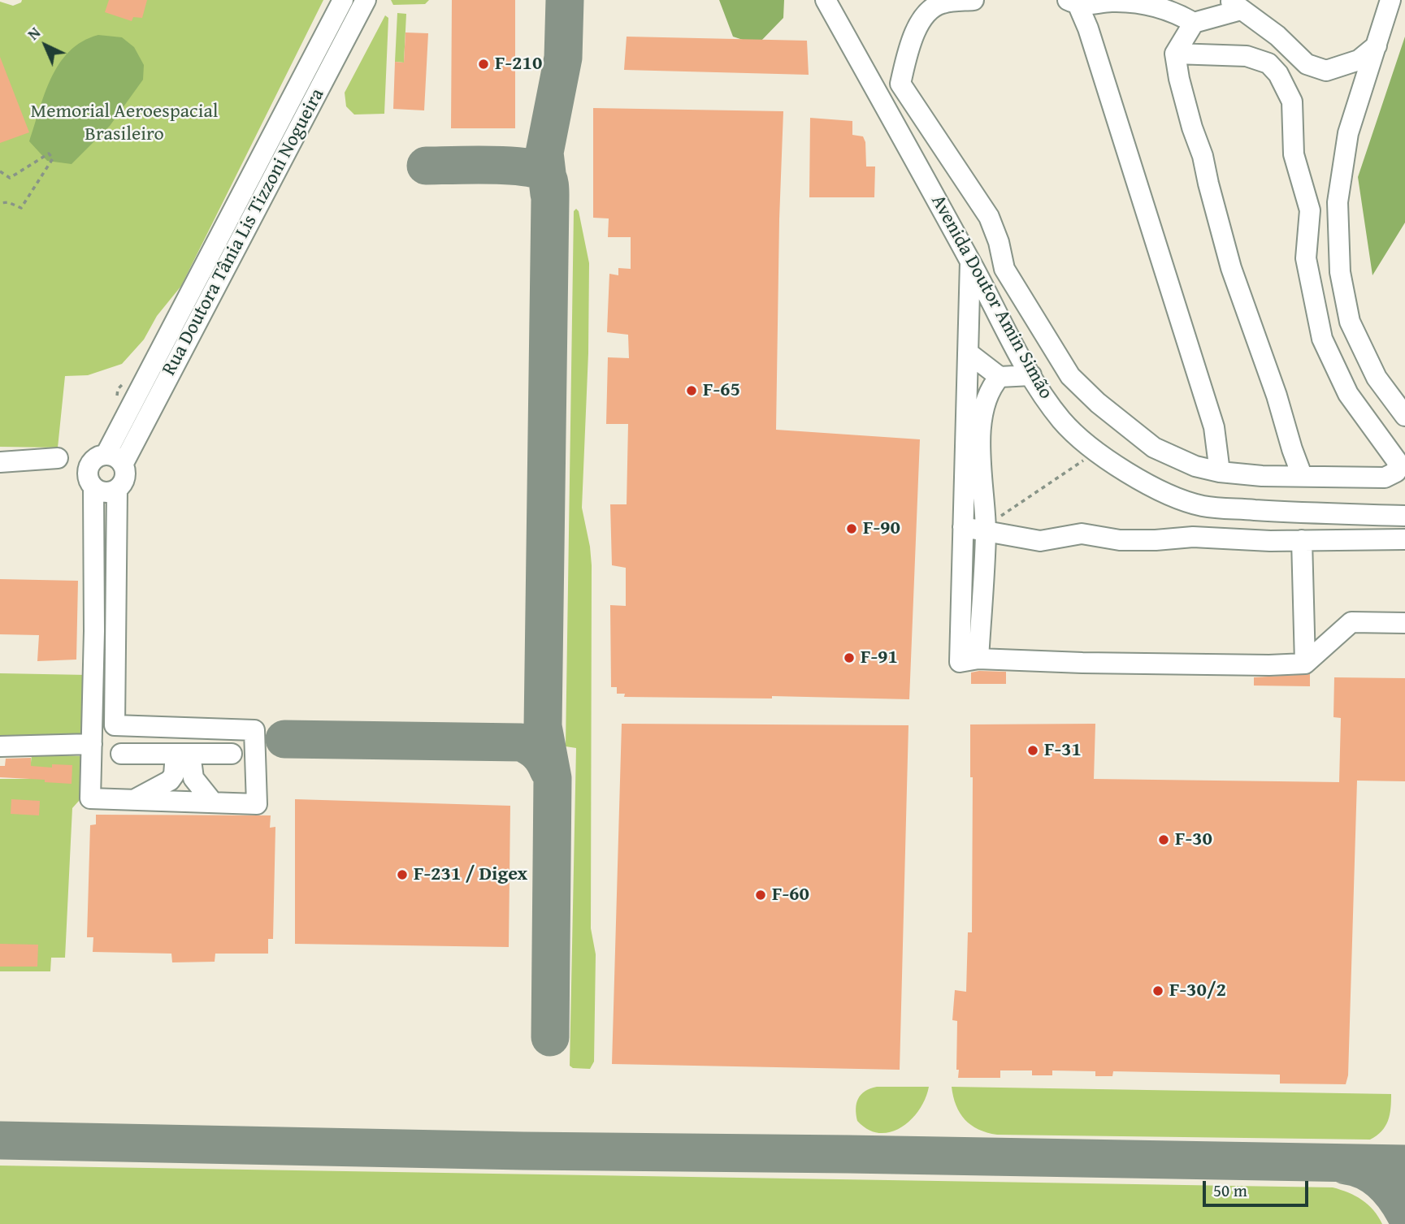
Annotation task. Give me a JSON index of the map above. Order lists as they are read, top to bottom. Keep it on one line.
{"streets":{"street":["Rua Doutora Tânia Lis Tizzoni Nogueira","Avenida Doutor Amin Simão"]},"parks":["Memorial Aeroespacial Brasileiro"],"places":["F-210","F-65","F-90","F-91","F-31","F-30","F-231 / Digex","F-60","F-30/2"],"scale_bar":"50 m","north":"top left"}
